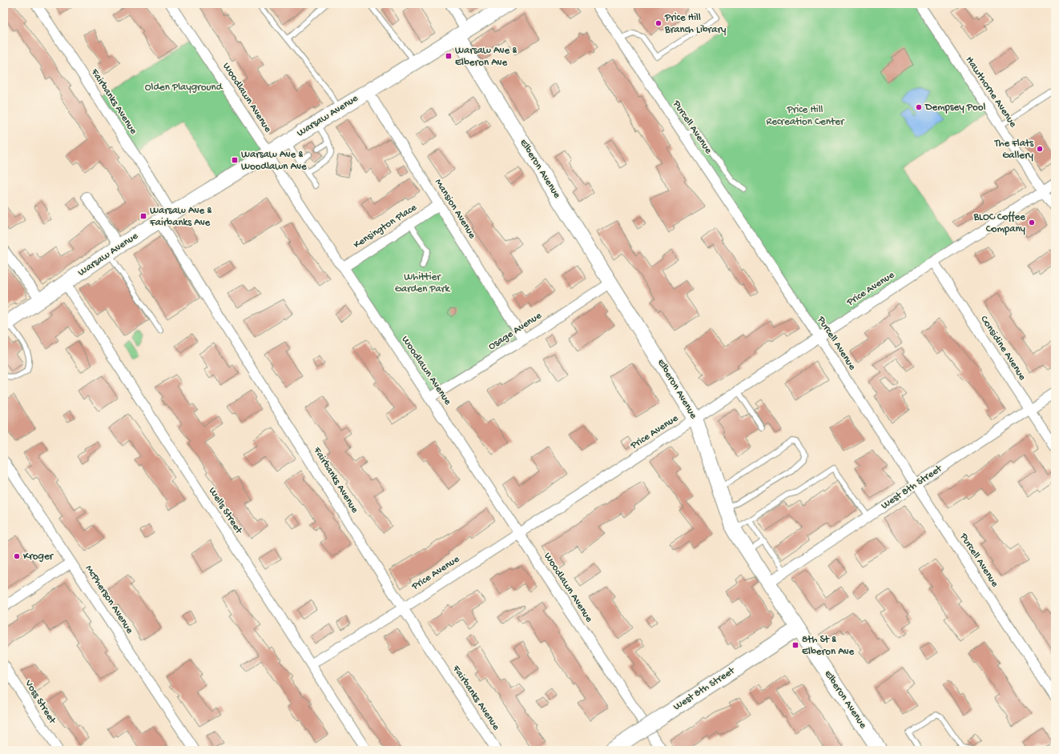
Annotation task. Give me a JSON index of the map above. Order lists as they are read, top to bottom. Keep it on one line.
{"streets":{"street":["Hawthorne Avenue","Woodlawn Avenue","Fairbanks Avenue","Warsaw Avenue","Purcell Avenue","Elberon Avenue","Mansion Avenue","Kensington Place","Price Avenue","Osage Avenue","Considine Avenue","West 8th Street","Wells Street","McPherson Avenue","Voss Street"]},"crossings":[["Hawthorne Avenue","Price Avenue"],["Woodlawn Avenue","Warsaw Avenue"],["Woodlawn Avenue","Kensington Place"],["Woodlawn Avenue","Price Avenue"],["Woodlawn Avenue","Osage Avenue"],["Fairbanks Avenue","Warsaw Avenue"],["Fairbanks Avenue","Price Avenue"],["Warsaw Avenue","Elberon Avenue"],["Warsaw Avenue","Mansion Avenue"],["Warsaw Avenue","Wells Street"],["Purcell Avenue","Price Avenue"],["Purcell Avenue","West 8th Street"],["Elberon Avenue","Price Avenue"],["Elberon Avenue","Osage Avenue"],["Elberon Avenue","West 8th Street"],["Mansion Avenue","Kensington Place"],["Mansion Avenue","Osage Avenue"],["Price Avenue","Considine Avenue"],["Price Avenue","Wells Street"],["Considine Avenue","West 8th Street"]],"parks":["Olden Playground","Price Hill Recreation Center","Whittier Garden Park"],"places":{"other":["Price Hill Branch Library","Dempsey Pool","The Flats Gallery","BLOC Coffee Company","Kroger"],"transit":["Warsaw Ave & Elberon Ave","Warsaw Ave & Woodlawn Ave","Warsaw Ave & Fairbanks Ave","8th St & Elberon Ave"]}}
